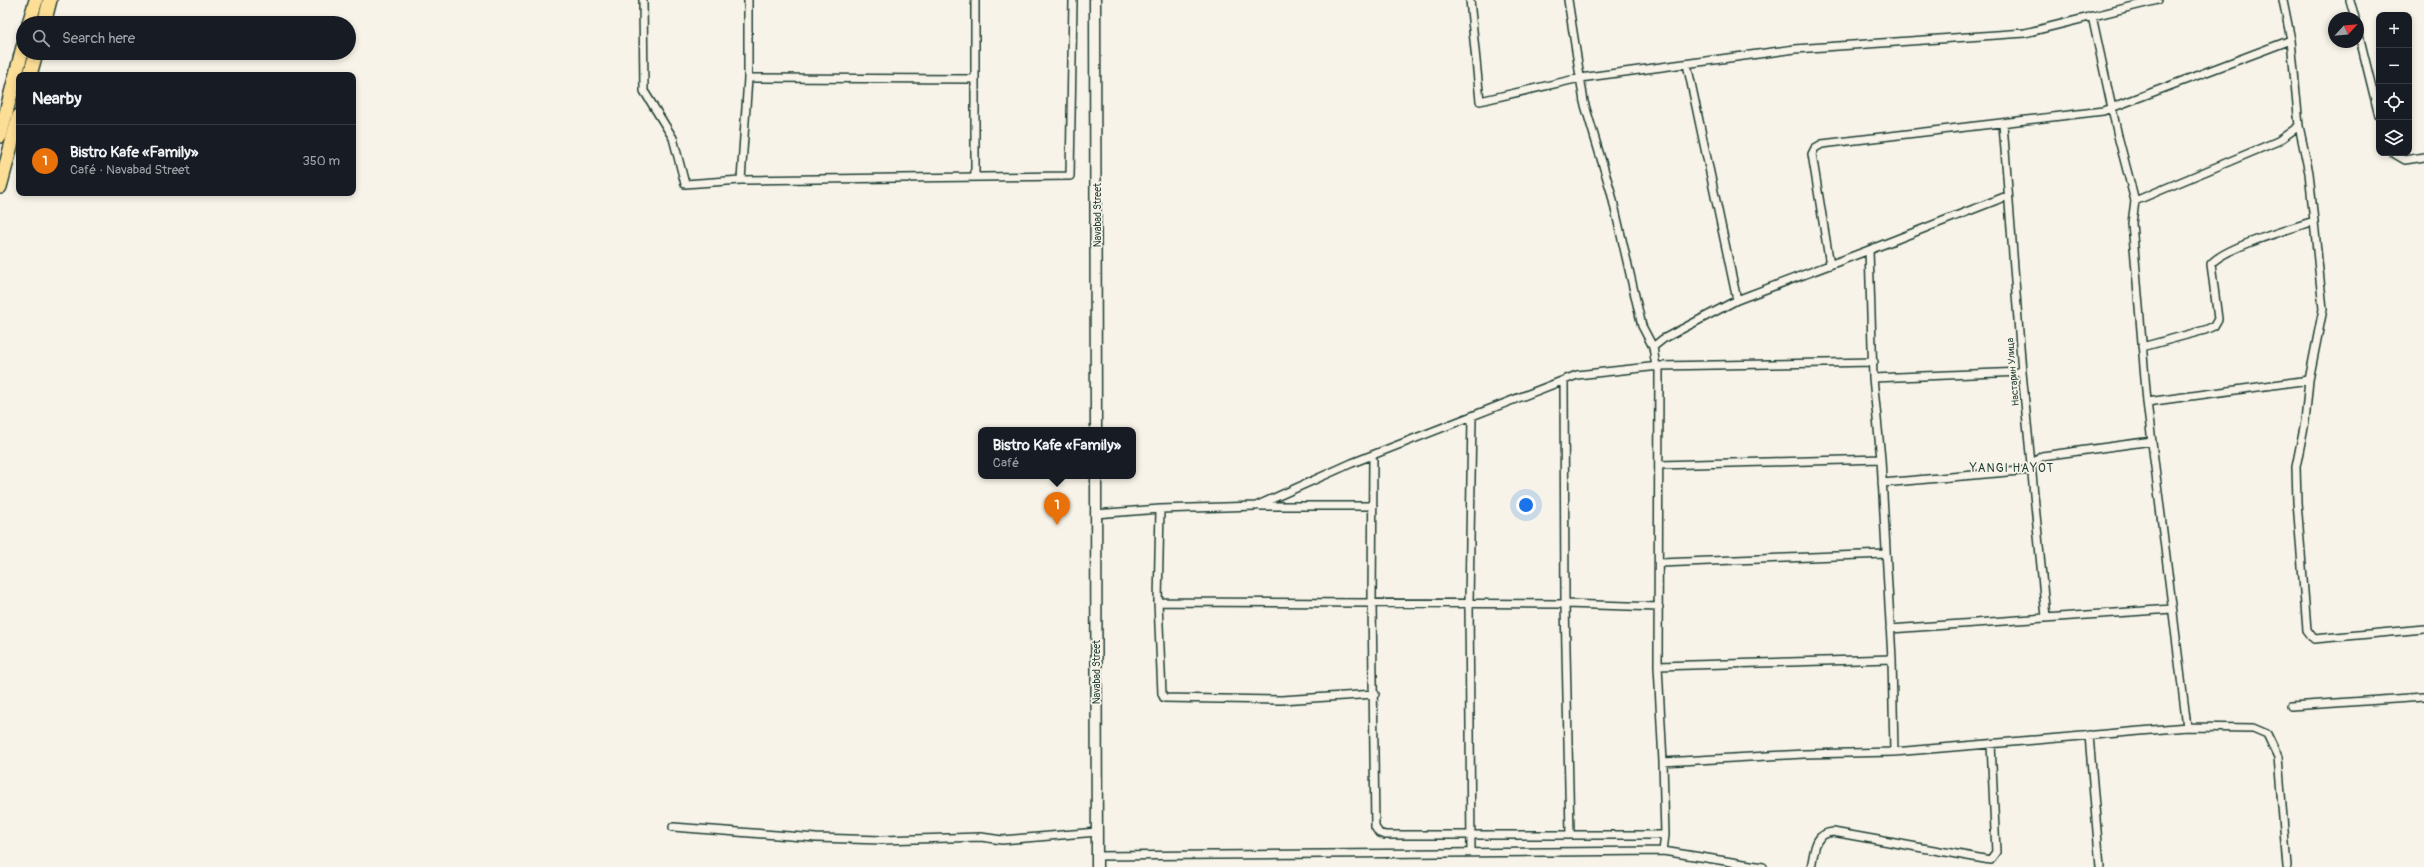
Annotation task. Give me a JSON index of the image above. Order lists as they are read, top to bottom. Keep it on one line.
{"streets":{"street":["Navabad Street","Настарин Улица"]},"districts":["YANGI HAYOT"],"north":"top right","page":{"map_buttons":["+","−"],"search":"Search here","heading":"Nearby","list":[{"mark":"1","name":"Bistro Kafe «Family»","note":"Café · Navabad Street","value":"350 m"}],"popup":["Bistro Kafe «Family»","Café"],"pins":"1"}}
